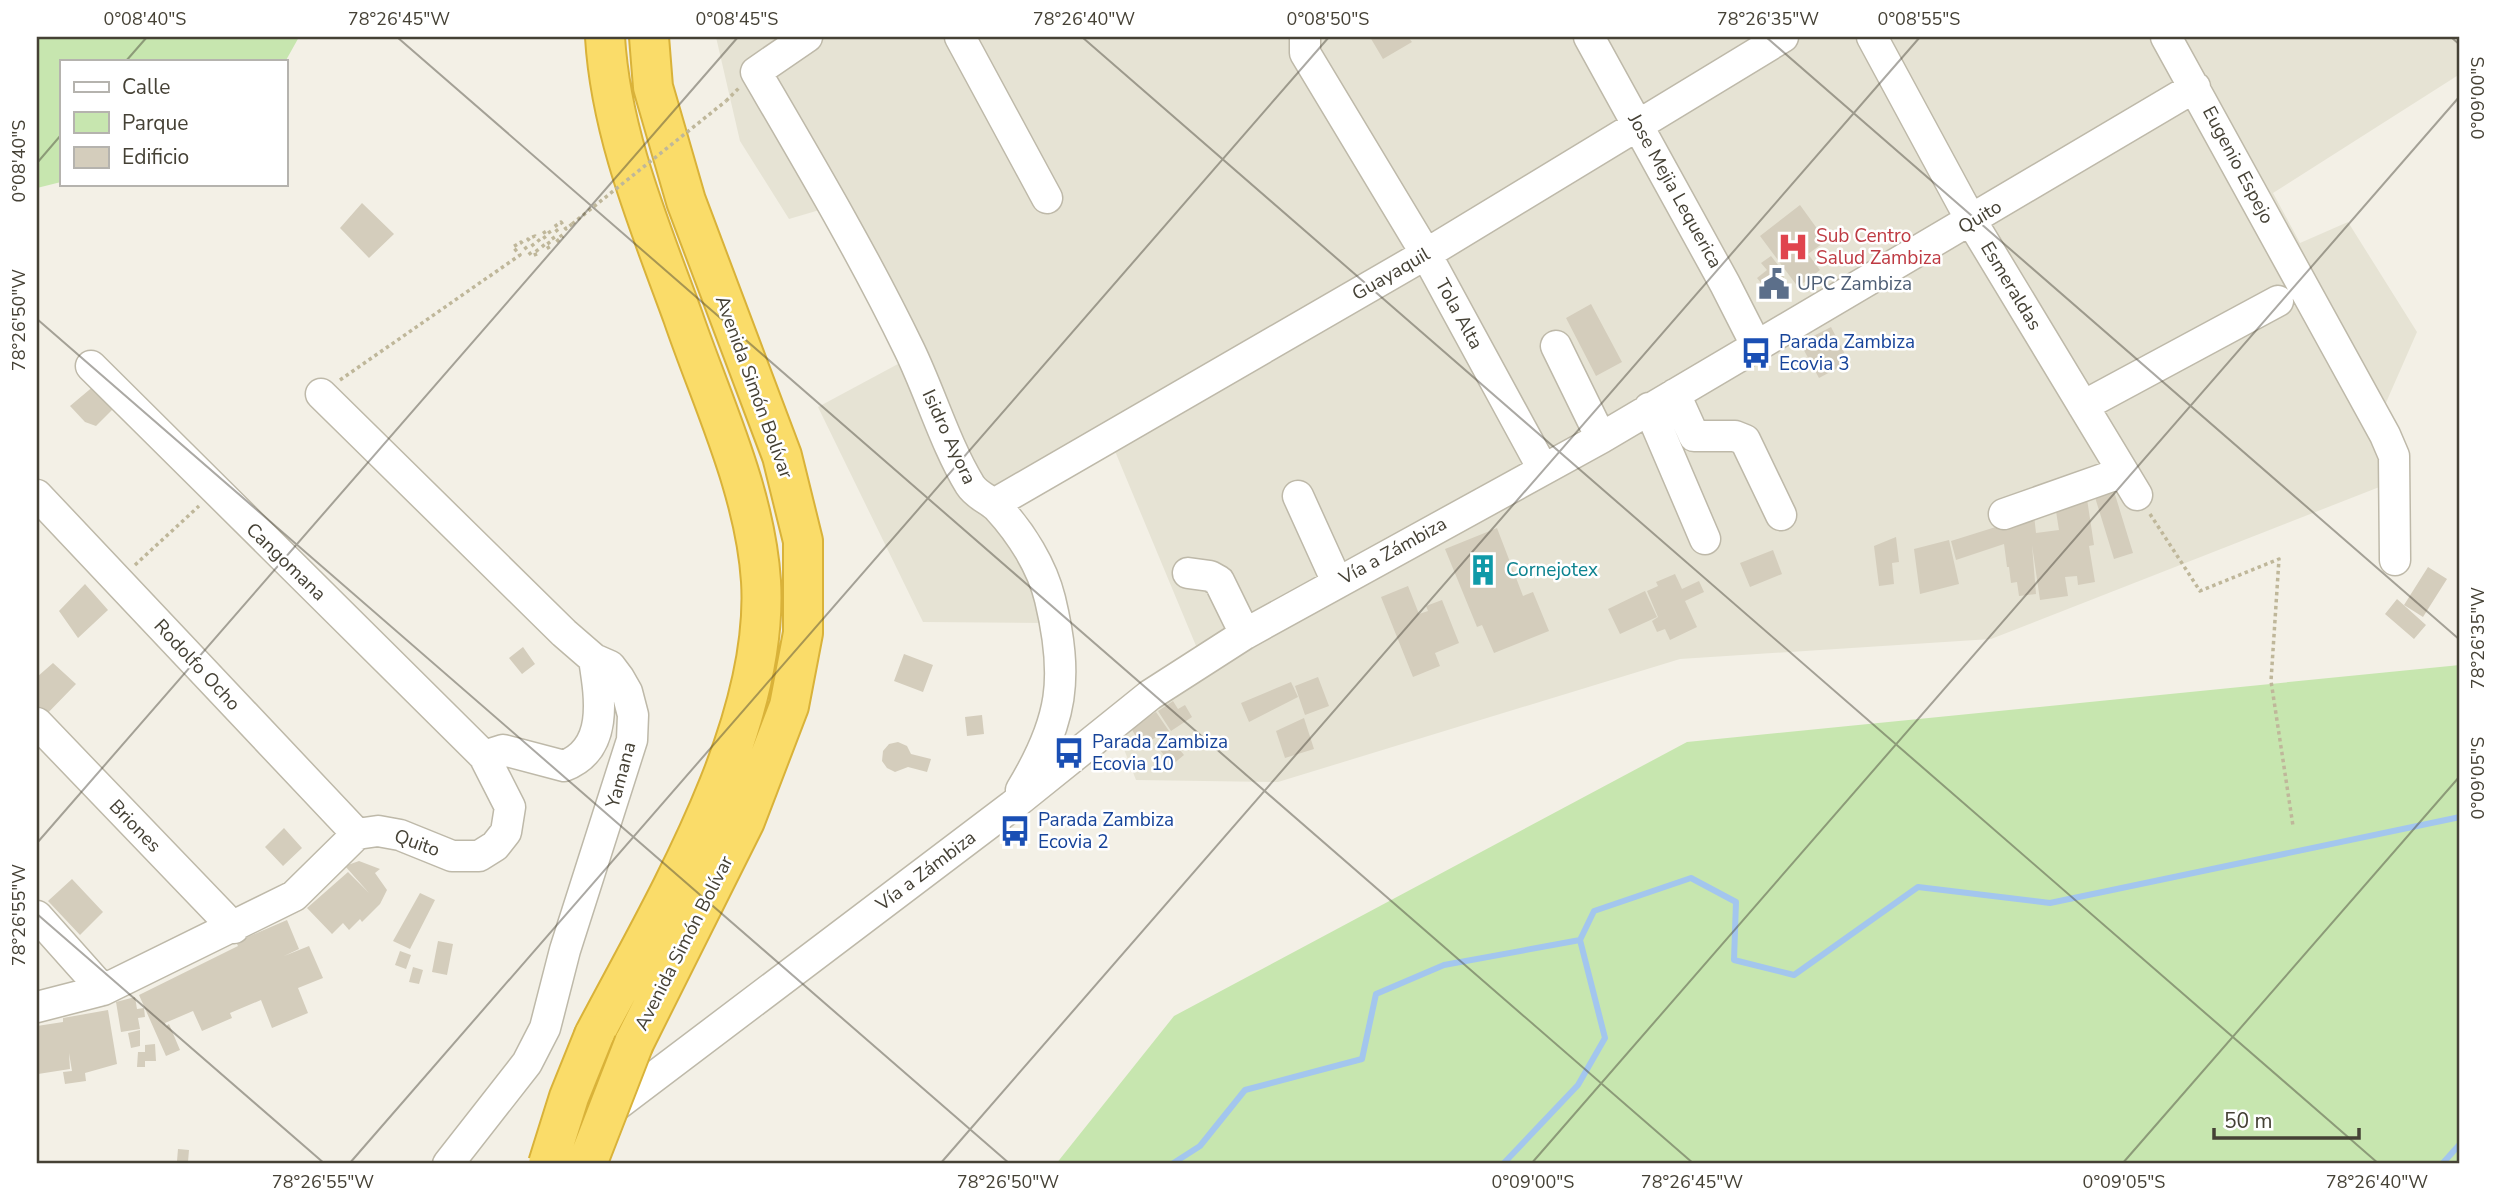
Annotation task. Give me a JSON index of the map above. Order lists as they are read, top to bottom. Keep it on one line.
{"streets":{"highway":["Avenida Simón Bolívar"],"street":["Eugenio Espejo","Jose Mejia Lequerica","Quito","Guayaquil","Esmeraldas","Tola Alta","Isidro Ayora","Vía a Zámbiza","Cangomana","Rodolfo Ocho","Yamana","Briones"]},"crossings":[["Eugenio Espejo","Quito"],["Jose Mejia Lequerica","Quito"],["Jose Mejia Lequerica","Guayaquil"],["Quito","Esmeraldas"],["Quito","Tola Alta"],["Quito","Vía a Zámbiza"],["Quito","Cangomana"],["Quito","Rodolfo Ocho"],["Guayaquil","Tola Alta"],["Guayaquil","Isidro Ayora"],["Tola Alta","Vía a Zámbiza"],["Isidro Ayora","Vía a Zámbiza"]],"places":{"hospital":["Sub Centro Salud Zambiza"],"public building":["UPC Zambiza"],"bus stop":["Parada Zambiza Ecovia 3","Parada Zambiza Ecovia 10","Parada Zambiza Ecovia 2"],"building":["Cornejotex"]},"legend":["Calle","Parque","Edificio"],"scale_bar":"50 m","coordinates":["0°08'40\"S","78°26'45\"W","0°08'45\"S","78°26'40\"W","0°08'50\"S","78°26'35\"W","0°08'55\"S","0°09'00\"S","78°26'50\"W","0°09'05\"S","78°26'55\"W"]}
